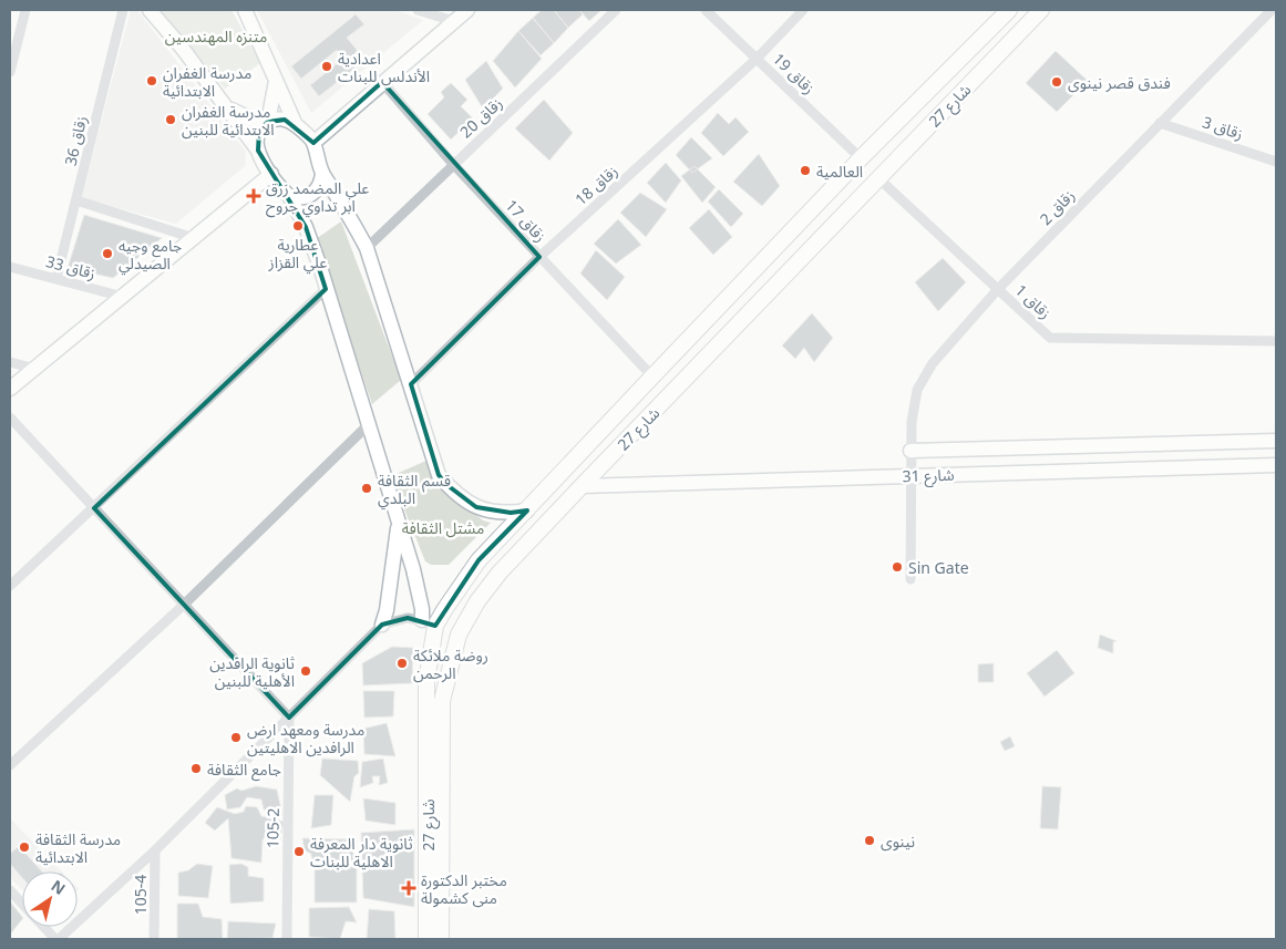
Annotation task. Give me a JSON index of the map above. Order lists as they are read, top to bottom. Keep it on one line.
{"streets":{"main road":["شارع 27"],"street":["زقاق 19","زقاق 20","زقاق 3","زقاق 36","زقاق 18","زقاق 2","زقاق 17","زقاق 33","زقاق 1","شارع 31","105-2","105-4"]},"crossings":[["زقاق 19","شارع 27"],["زقاق 19","زقاق 18"],["شارع 27","زقاق 17"],["شارع 27","زقاق 1"],["شارع 27","شارع 31"],["زقاق 20","زقاق 17"],["زقاق 3","زقاق 2"],["زقاق 36","زقاق 33"],["زقاق 18","زقاق 17"],["زقاق 2","زقاق 1"],["زقاق 2","شارع 31"]],"parks":["متنزه المهندسين","مشتل الثقافة"],"places":{"other":["اعدادية الأندلس للبنات","مدرسة الغفران الابتدائية","فندق قصر نينوى","مدرسة الغفران الابتدائية للبنين","العالمية","عطارية علي القزاز","جامع وجيه الصيدلي","قسم الثقافة البلدي","Sin Gate","روضة ملائكة الرحمن","ثانوية الرافدين الأهلية للبنين","مدرسة ومعهد ارض الرافدين الاهليتين","جامع الثقافة","نينوى","مدرسة الثقافة الابتدائية","ثانوية دار المعرفة الاهلية للبنات"],"health":["علي المضمد زرق ابر تداوي جروح","مختبر الدكتورة منى كشمولة"]},"north":"top right"}
